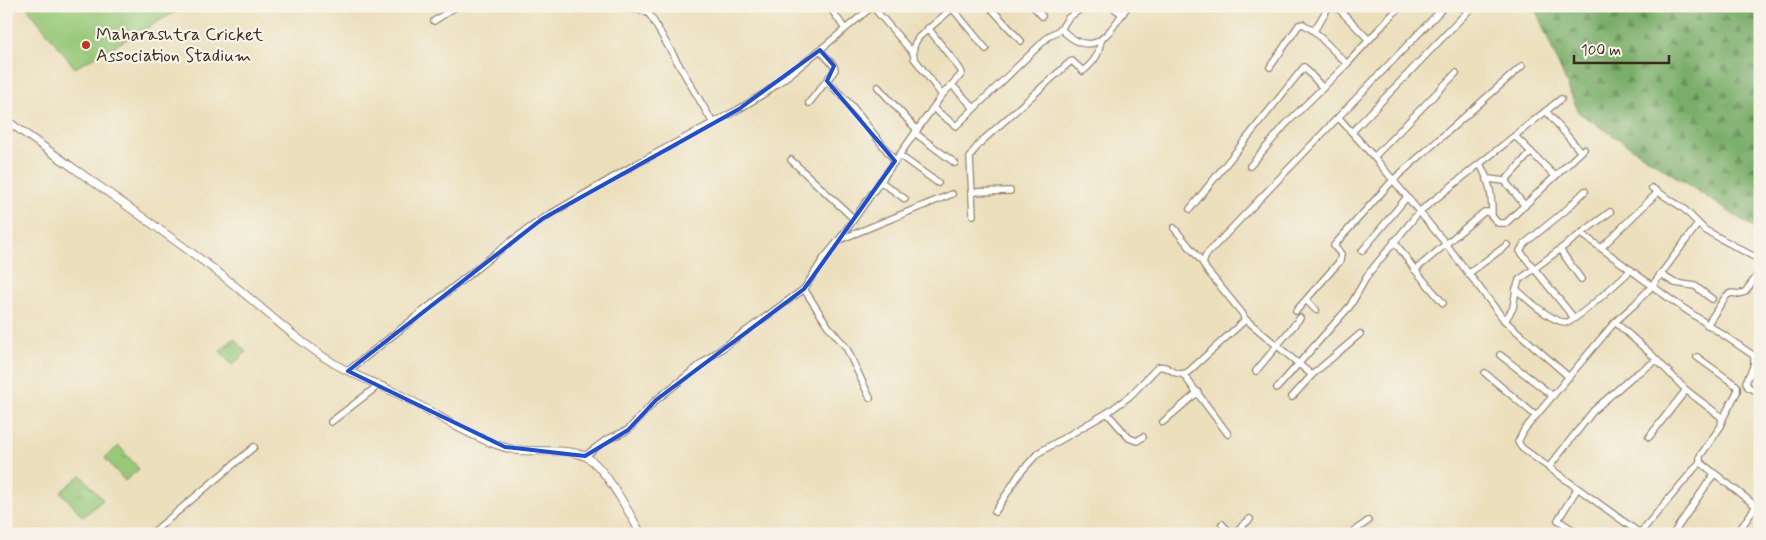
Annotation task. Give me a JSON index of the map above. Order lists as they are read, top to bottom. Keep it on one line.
{"places":["Maharashtra Cricket Association Stadium"],"scale_bar":"100 m"}
